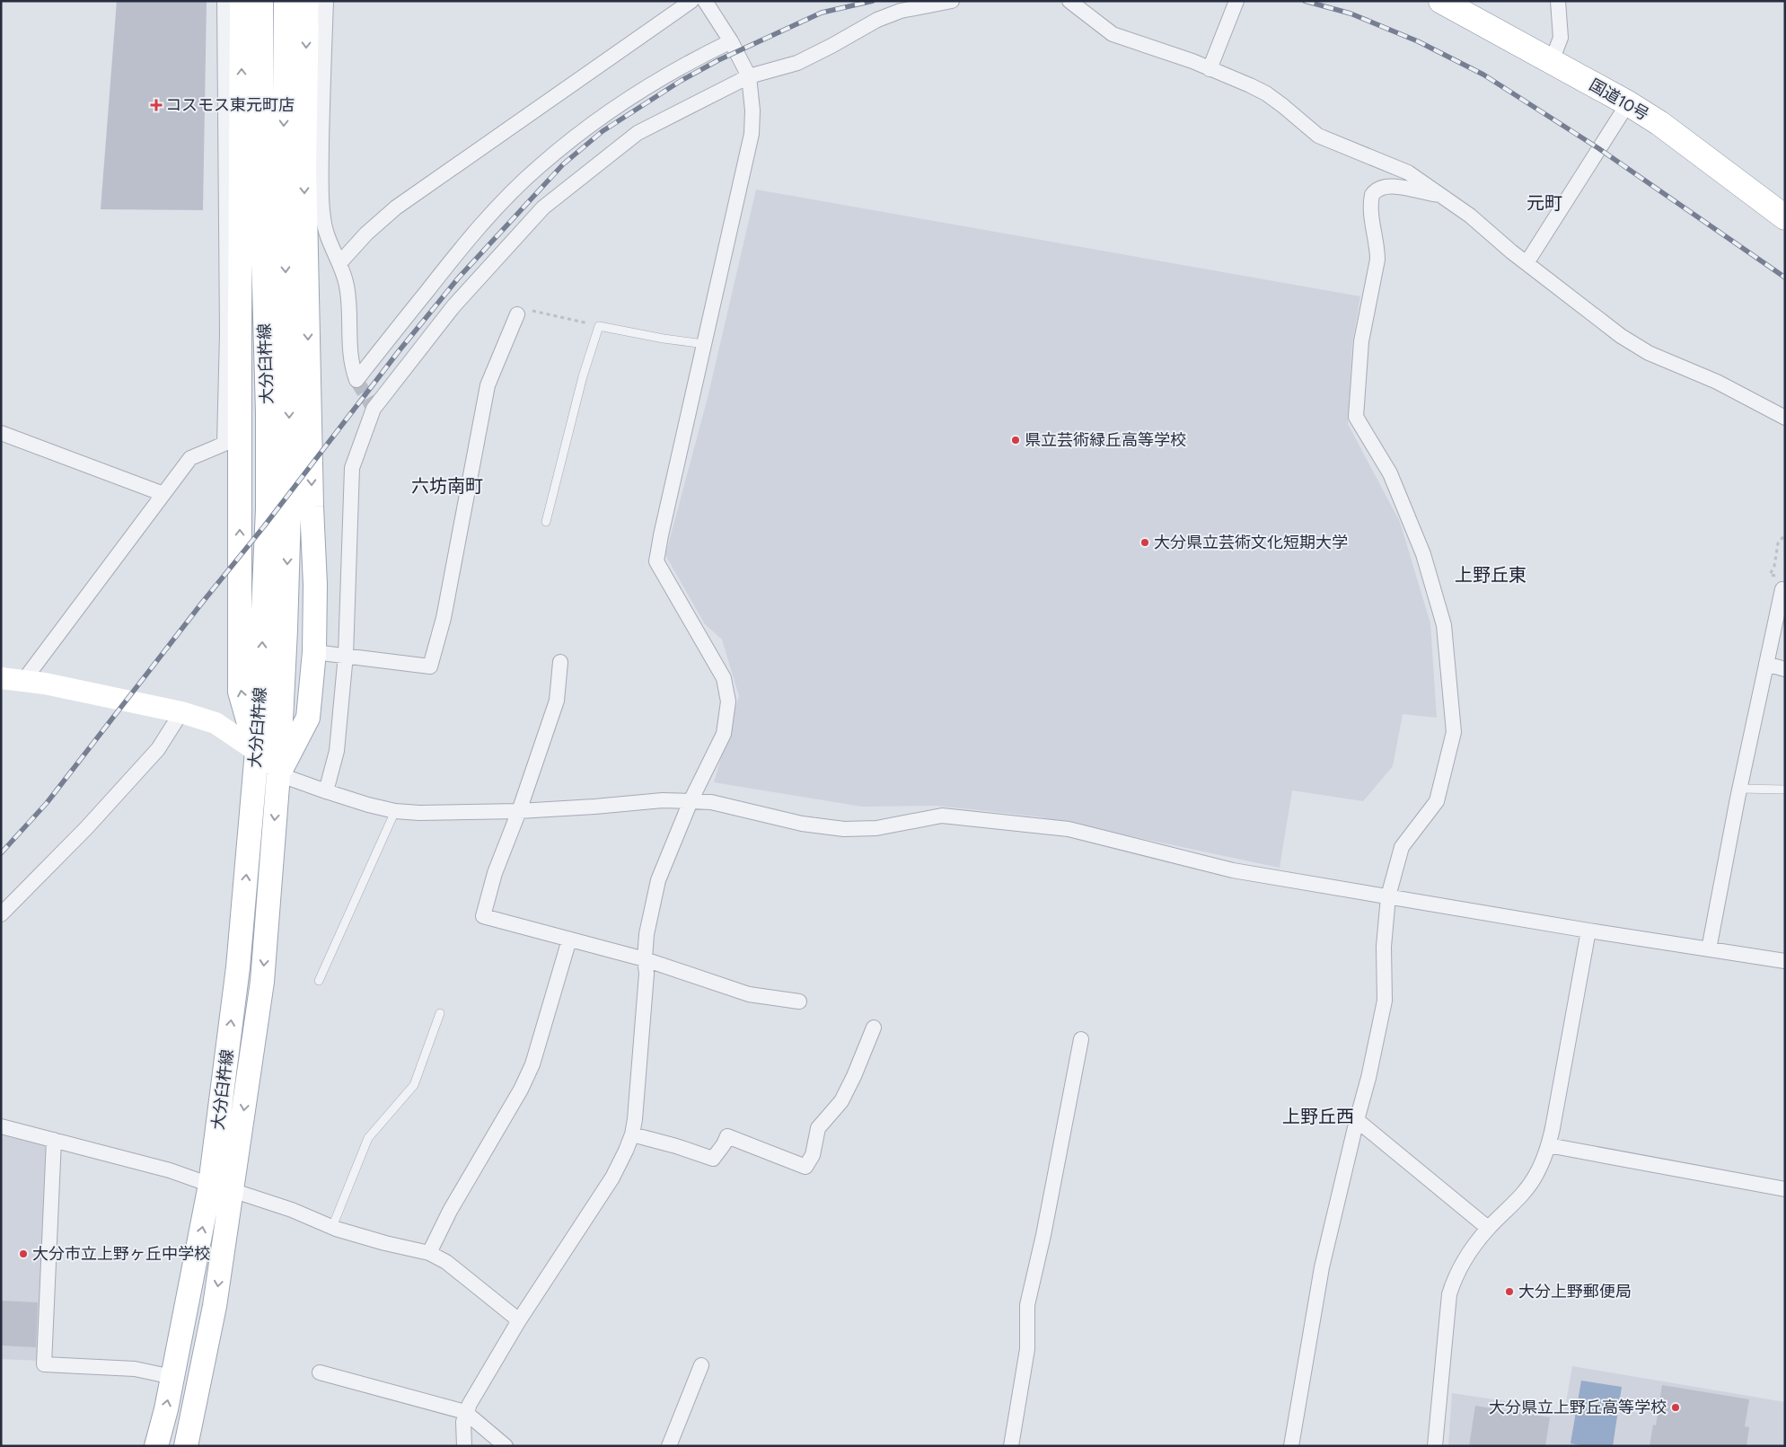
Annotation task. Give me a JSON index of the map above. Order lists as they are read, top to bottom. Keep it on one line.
{"streets":{"highway":["国道10号"],"main road":["大分臼杵線"]},"districts":["元町","六坊南町","上野丘東","上野丘西"],"places":{"health":["コスモス東元町店"],"other":["県立芸術緑丘高等学校","大分県立芸術文化短期大学","大分市立上野ヶ丘中学校","大分上野郵便局","大分県立上野丘高等学校"]}}
